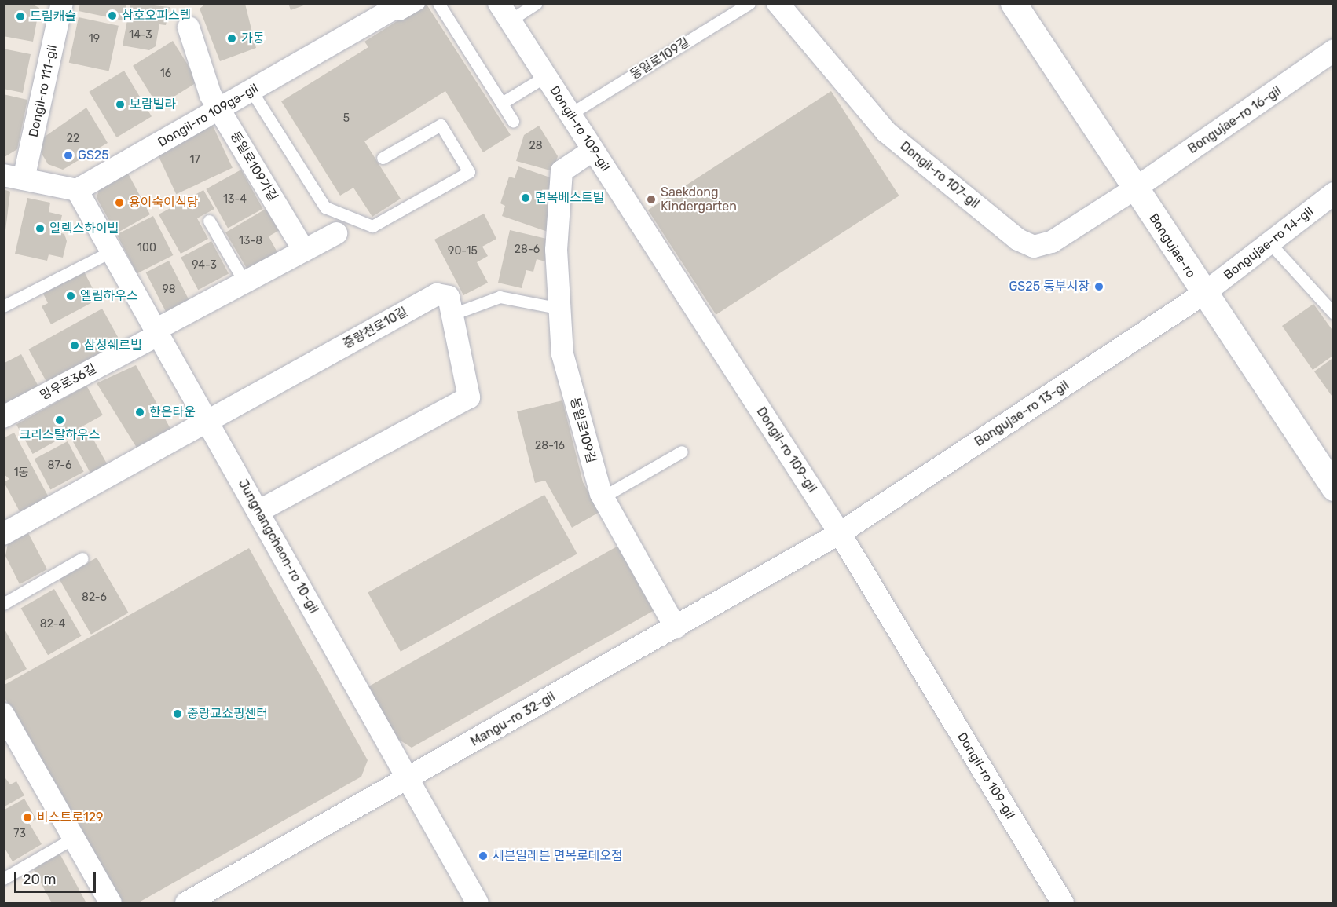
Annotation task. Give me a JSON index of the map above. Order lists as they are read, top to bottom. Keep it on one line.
{"streets":{"street":["동일로109길","Dongil-ro 111-gil","Dongil-ro 109ga-gil","Bongujae-ro 16-gil","Dongil-ro 109-gil","동일로109가길","Dongil-ro 107-gil","Bongujae-ro 14-gil","Bongujae-ro","중랑천로10길","망우로36길","Bongujae-ro 13-gil","Jungnangcheon-ro 10-gil","Mangu-ro 32-gil"]},"crossings":[["동일로109길","Dongil-ro 109-gil"],["동일로109길","Mangu-ro 32-gil"],["Dongil-ro 109ga-gil","동일로109가길"],["Dongil-ro 109ga-gil","Jungnangcheon-ro 10-gil"],["Bongujae-ro 16-gil","Dongil-ro 107-gil"],["Bongujae-ro 16-gil","Bongujae-ro"],["Dongil-ro 109-gil","Bongujae-ro 13-gil"],["Dongil-ro 109-gil","Mangu-ro 32-gil"],["Dongil-ro 107-gil","Bongujae-ro"],["Bongujae-ro 14-gil","Bongujae-ro"],["Bongujae-ro 14-gil","Bongujae-ro 13-gil"],["Bongujae-ro","Bongujae-ro 13-gil"],["중랑천로10길","Jungnangcheon-ro 10-gil"],["망우로36길","Jungnangcheon-ro 10-gil"],["Bongujae-ro 13-gil","Mangu-ro 32-gil"],["Jungnangcheon-ro 10-gil","Mangu-ro 32-gil"]],"places":["삼호오피스텔","드림캐슬","가동","보람빌라","GS25","면목베스트빌","Saekdong Kindergarten","용이숙이식당","알렉스하이빌","GS25 동부시장","엘림하우스","삼성쉐르빌","한은타운","크리스탈하우스","중랑교쇼핑센터","비스트로129","세븐일레븐 면목로데오점"],"house_numbers":["14-3","19","16","5","22","28","17","13-4","13-8","100","28-6","90-15","94-3","98","28-16","87-6","1동","82-6","82-4","73"],"scale_bar":"20 m"}
